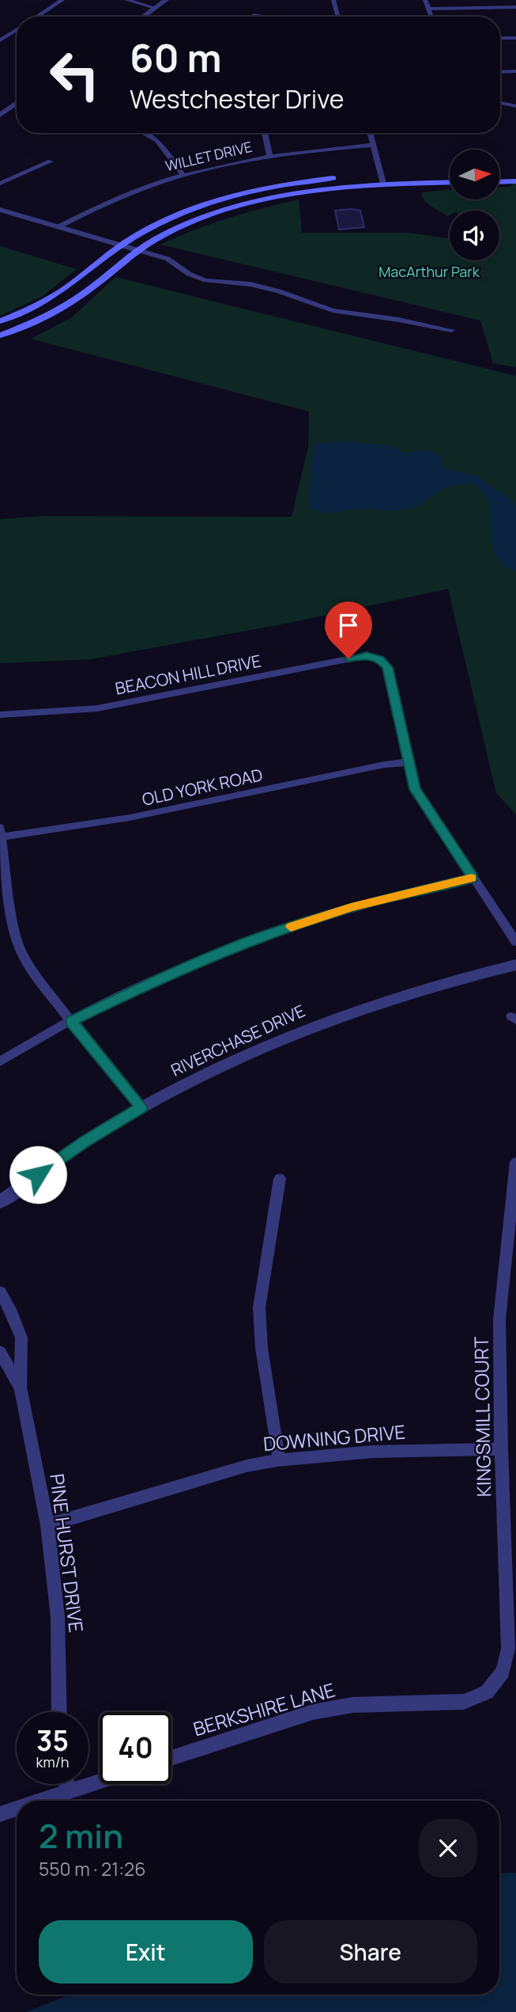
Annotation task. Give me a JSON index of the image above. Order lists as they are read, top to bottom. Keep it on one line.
{"streets":{"street":["WILLET DRIVE","BEACON HILL DRIVE","OLD YORK ROAD","RIVERCHASE DRIVE","KINGSMILL COURT","DOWNING DRIVE","PINE HURST DRIVE","BERKSHIRE LANE"]},"crossings":[["BEACON HILL DRIVE","OLD YORK ROAD"],["KINGSMILL COURT","DOWNING DRIVE"],["KINGSMILL COURT","BERKSHIRE LANE"],["DOWNING DRIVE","PINE HURST DRIVE"]],"parks":["MacArthur Park"],"north":"right","page":{"turn":["60 m","Westchester Drive"],"speed":"35 km/h","limit":"40","heading":["2 min","550 m · 21:26"],"buttons":["Exit","Share"]}}
